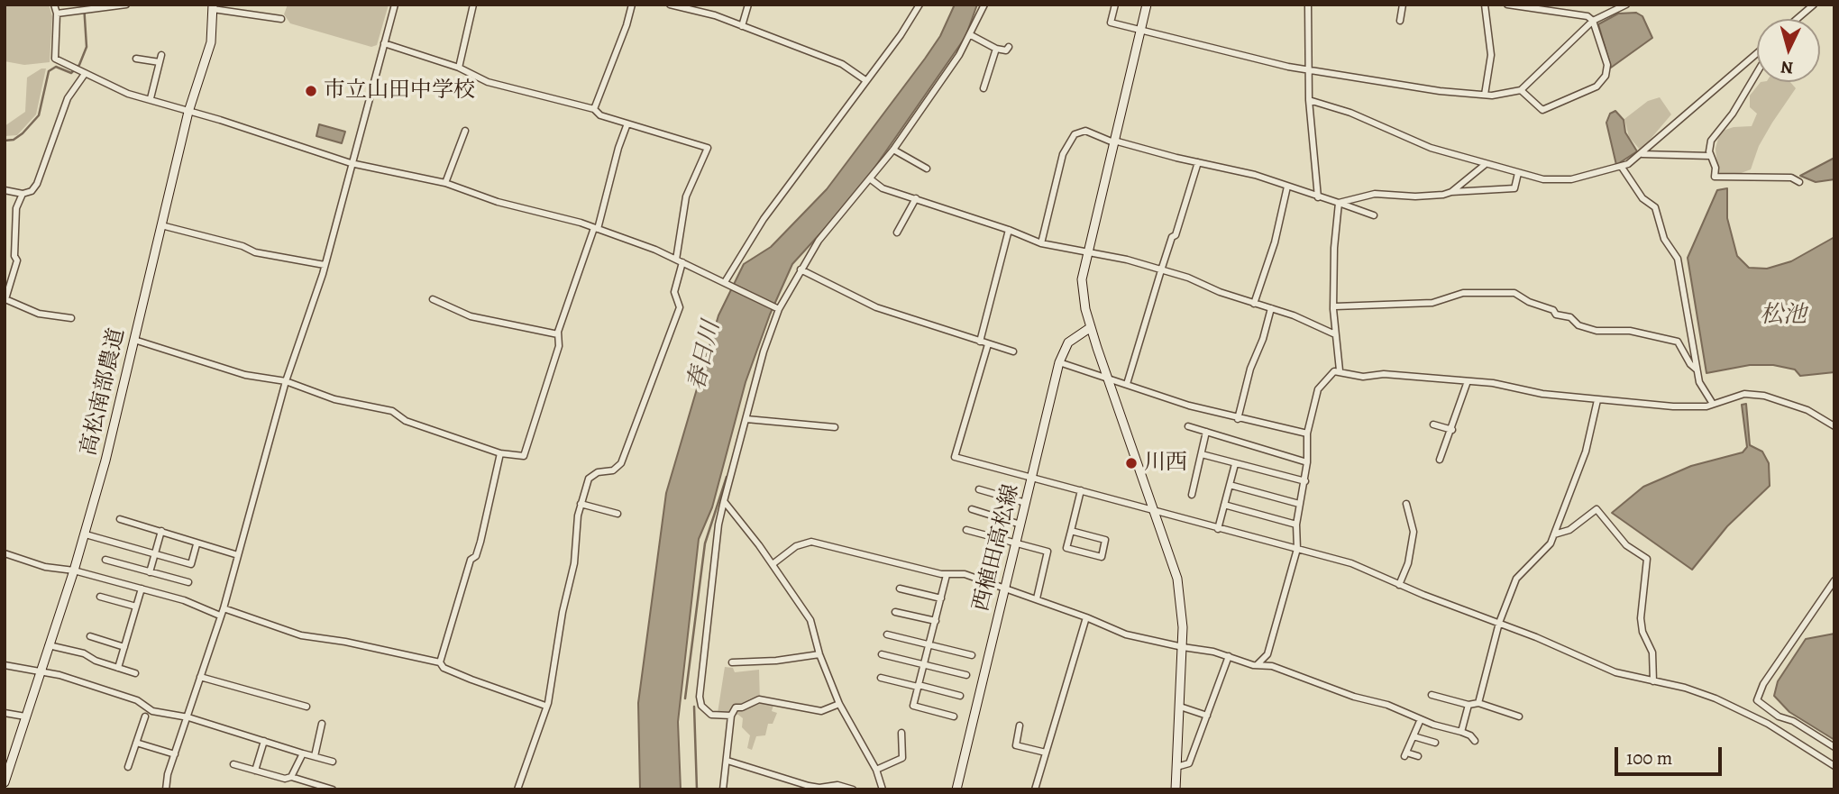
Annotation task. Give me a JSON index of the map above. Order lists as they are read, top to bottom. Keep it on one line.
{"streets":{"main road":["高松南部農道","西植田高松線"]},"water":["松池","春日川"],"places":["市立山田中学校","川西"],"scale_bar":"100 m","north":"bottom"}
